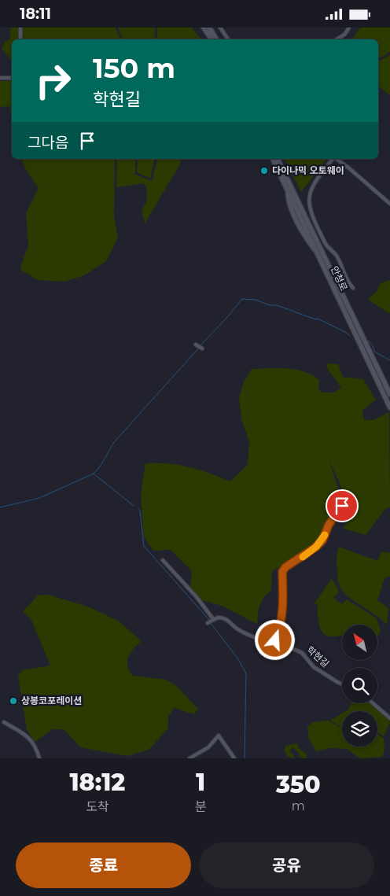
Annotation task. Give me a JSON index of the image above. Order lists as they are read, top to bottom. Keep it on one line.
{"streets":{"street":["안청로","학현길"]},"places":["다이나믹 오토웨이","상봉코포레이션"],"north":"top left","page":{"status":"18:11","turn":["150 m","학현길"],"then":"그다음","eta":["18:12","도착","1","분","350","m"],"buttons":["종료","공유"]}}
